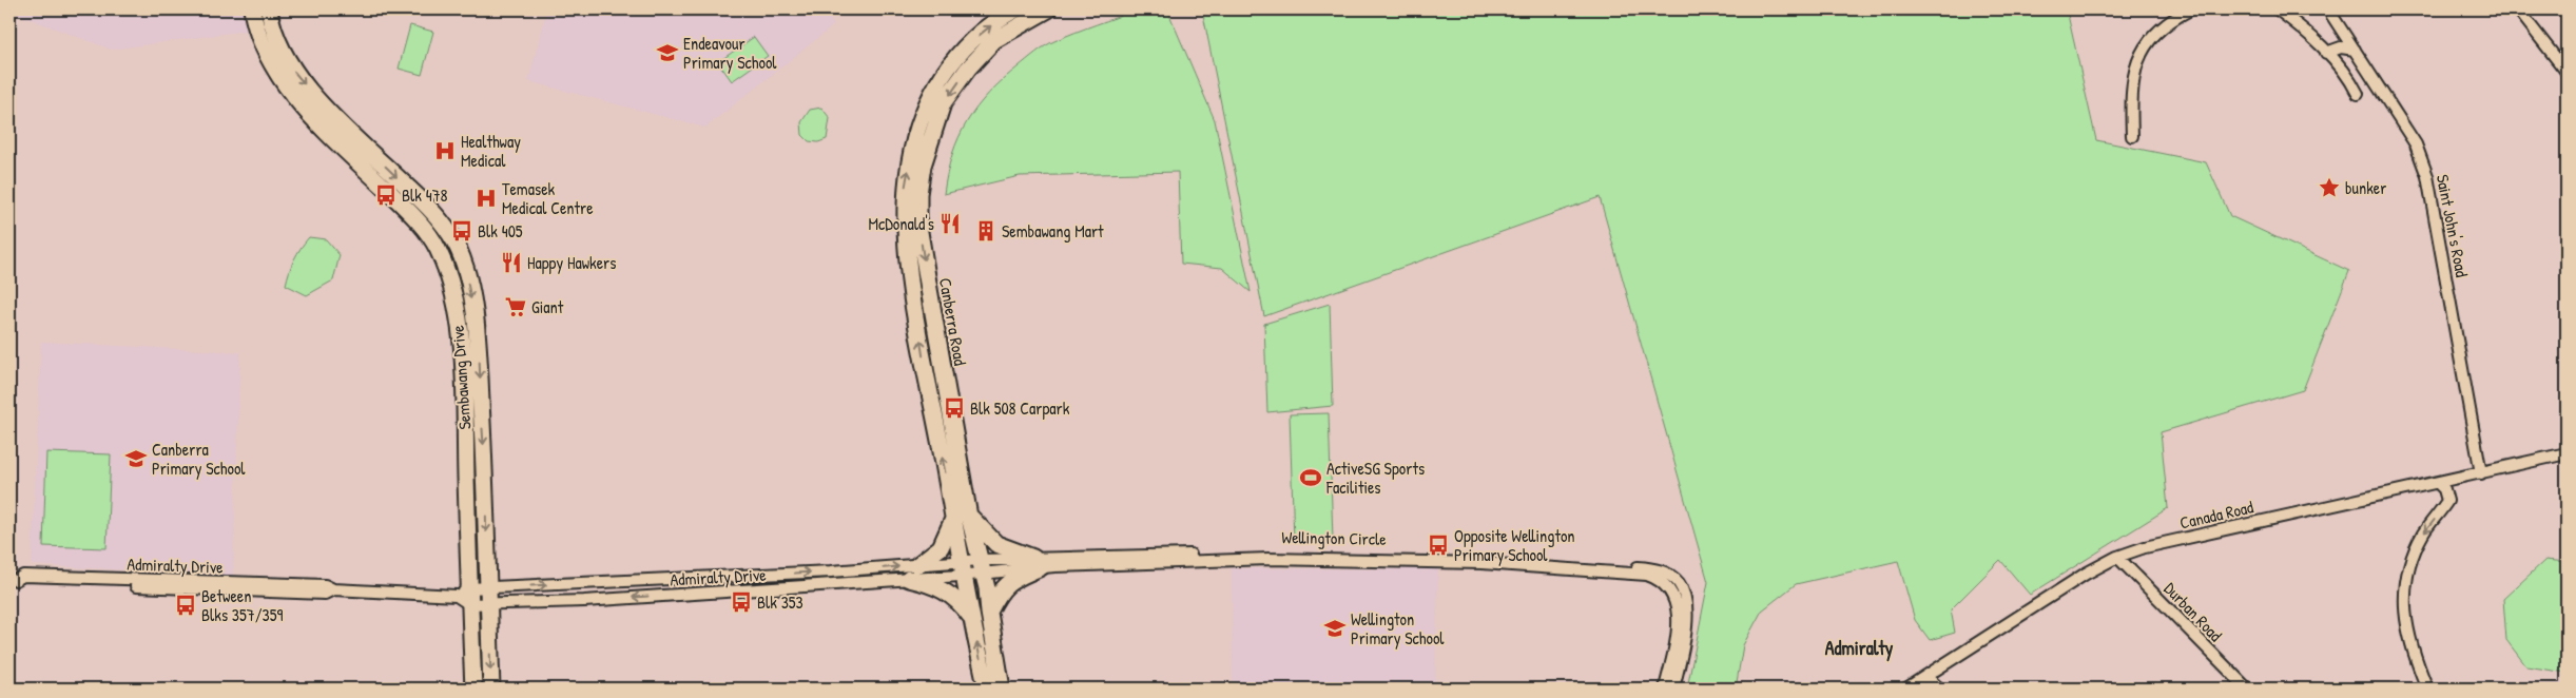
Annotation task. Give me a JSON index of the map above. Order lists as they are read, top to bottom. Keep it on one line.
{"streets":{"main road":["Canberra Road","Sembawang Drive"],"street":["Saint John's Road","Canada Road","Wellington Circle","Admiralty Drive","Durban Road"]},"crossings":[["Saint John's Road","Canada Road"],["Canberra Road","Wellington Circle"],["Canberra Road","Admiralty Drive"],["Sembawang Drive","Admiralty Drive"],["Canada Road","Durban Road"],["Wellington Circle","Admiralty Drive"]],"districts":["Admiralty"],"places":{"school or university":["Endeavour Primary School","Canberra Primary School","Wellington Primary School"],"hospital":["Healthway Medical","Temasek Medical Centre"],"place":["bunker"],"bus stop":["Blk 478","Blk 405","Blk 508 Carpark","Opposite Wellington Primary School","Blk 353","Between Blks 357/359"],"restaurant":["McDonald's","Happy Hawkers"],"building":["Sembawang Mart"],"supermarket":["Giant"],"sports":["ActiveSG Sports Facilities"]}}
